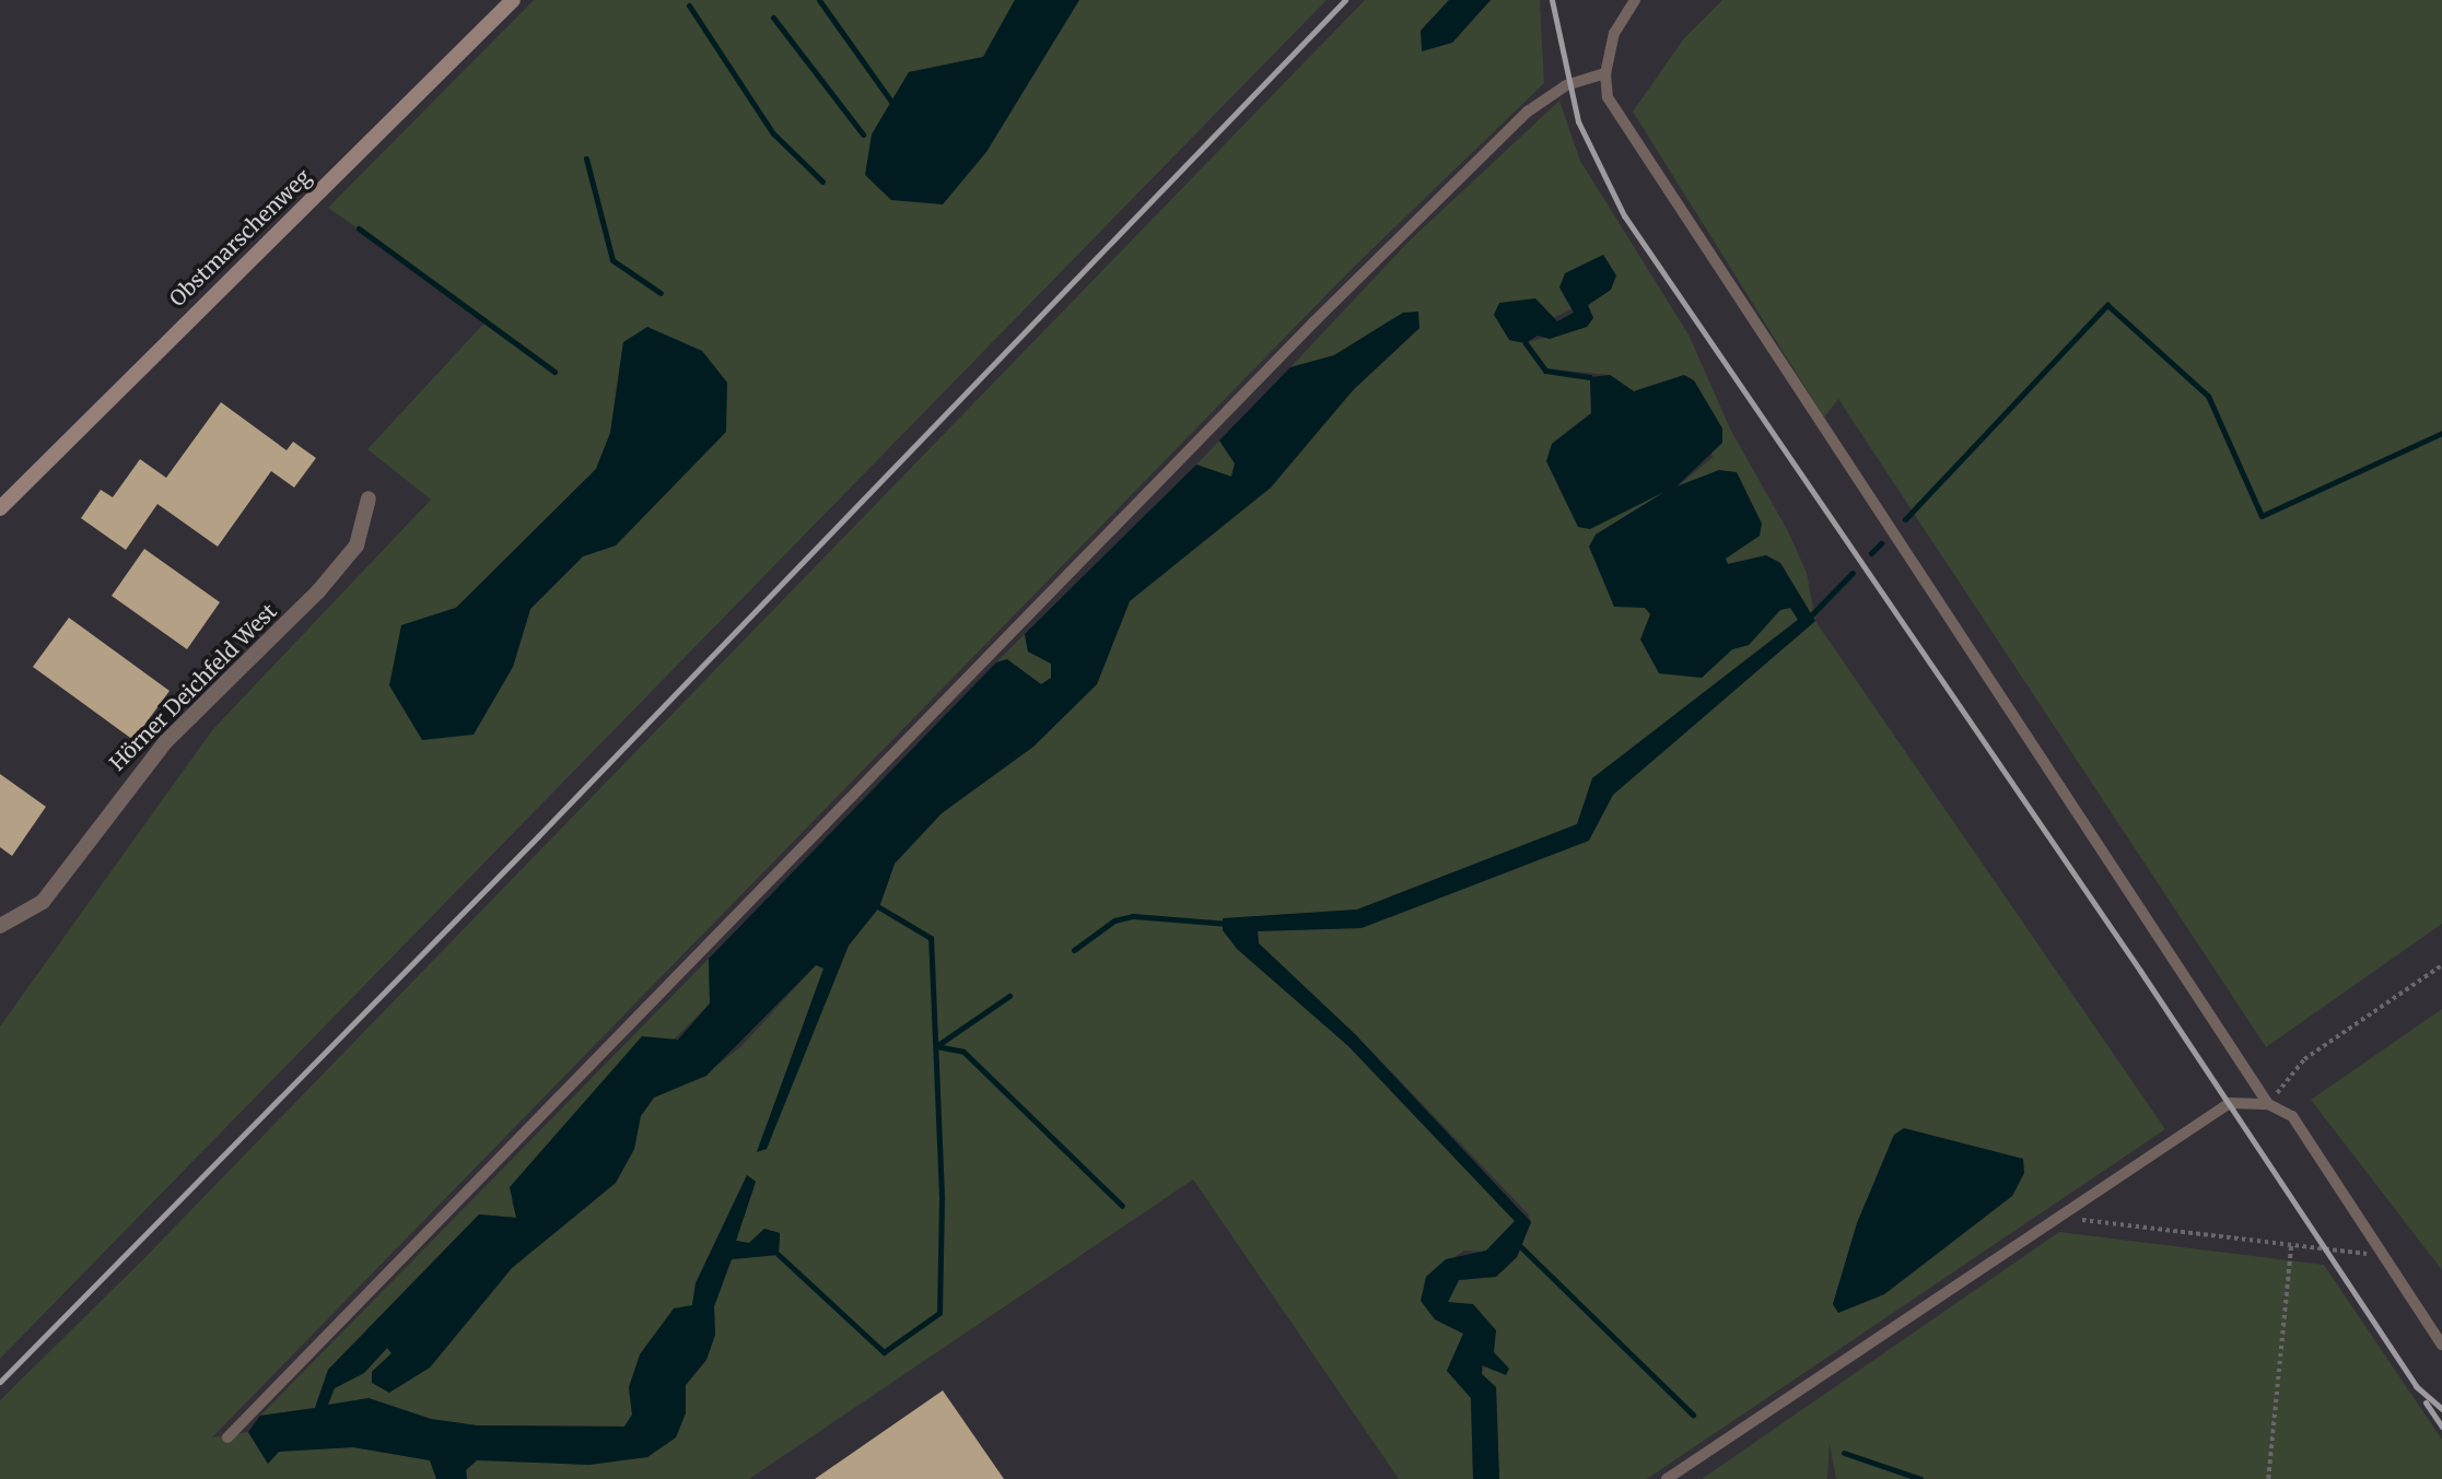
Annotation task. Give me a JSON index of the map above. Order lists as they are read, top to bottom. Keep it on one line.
{"streets":{"main road":["Obstmarschenweg"],"street":["Hörner Deichfeld West"]}}
